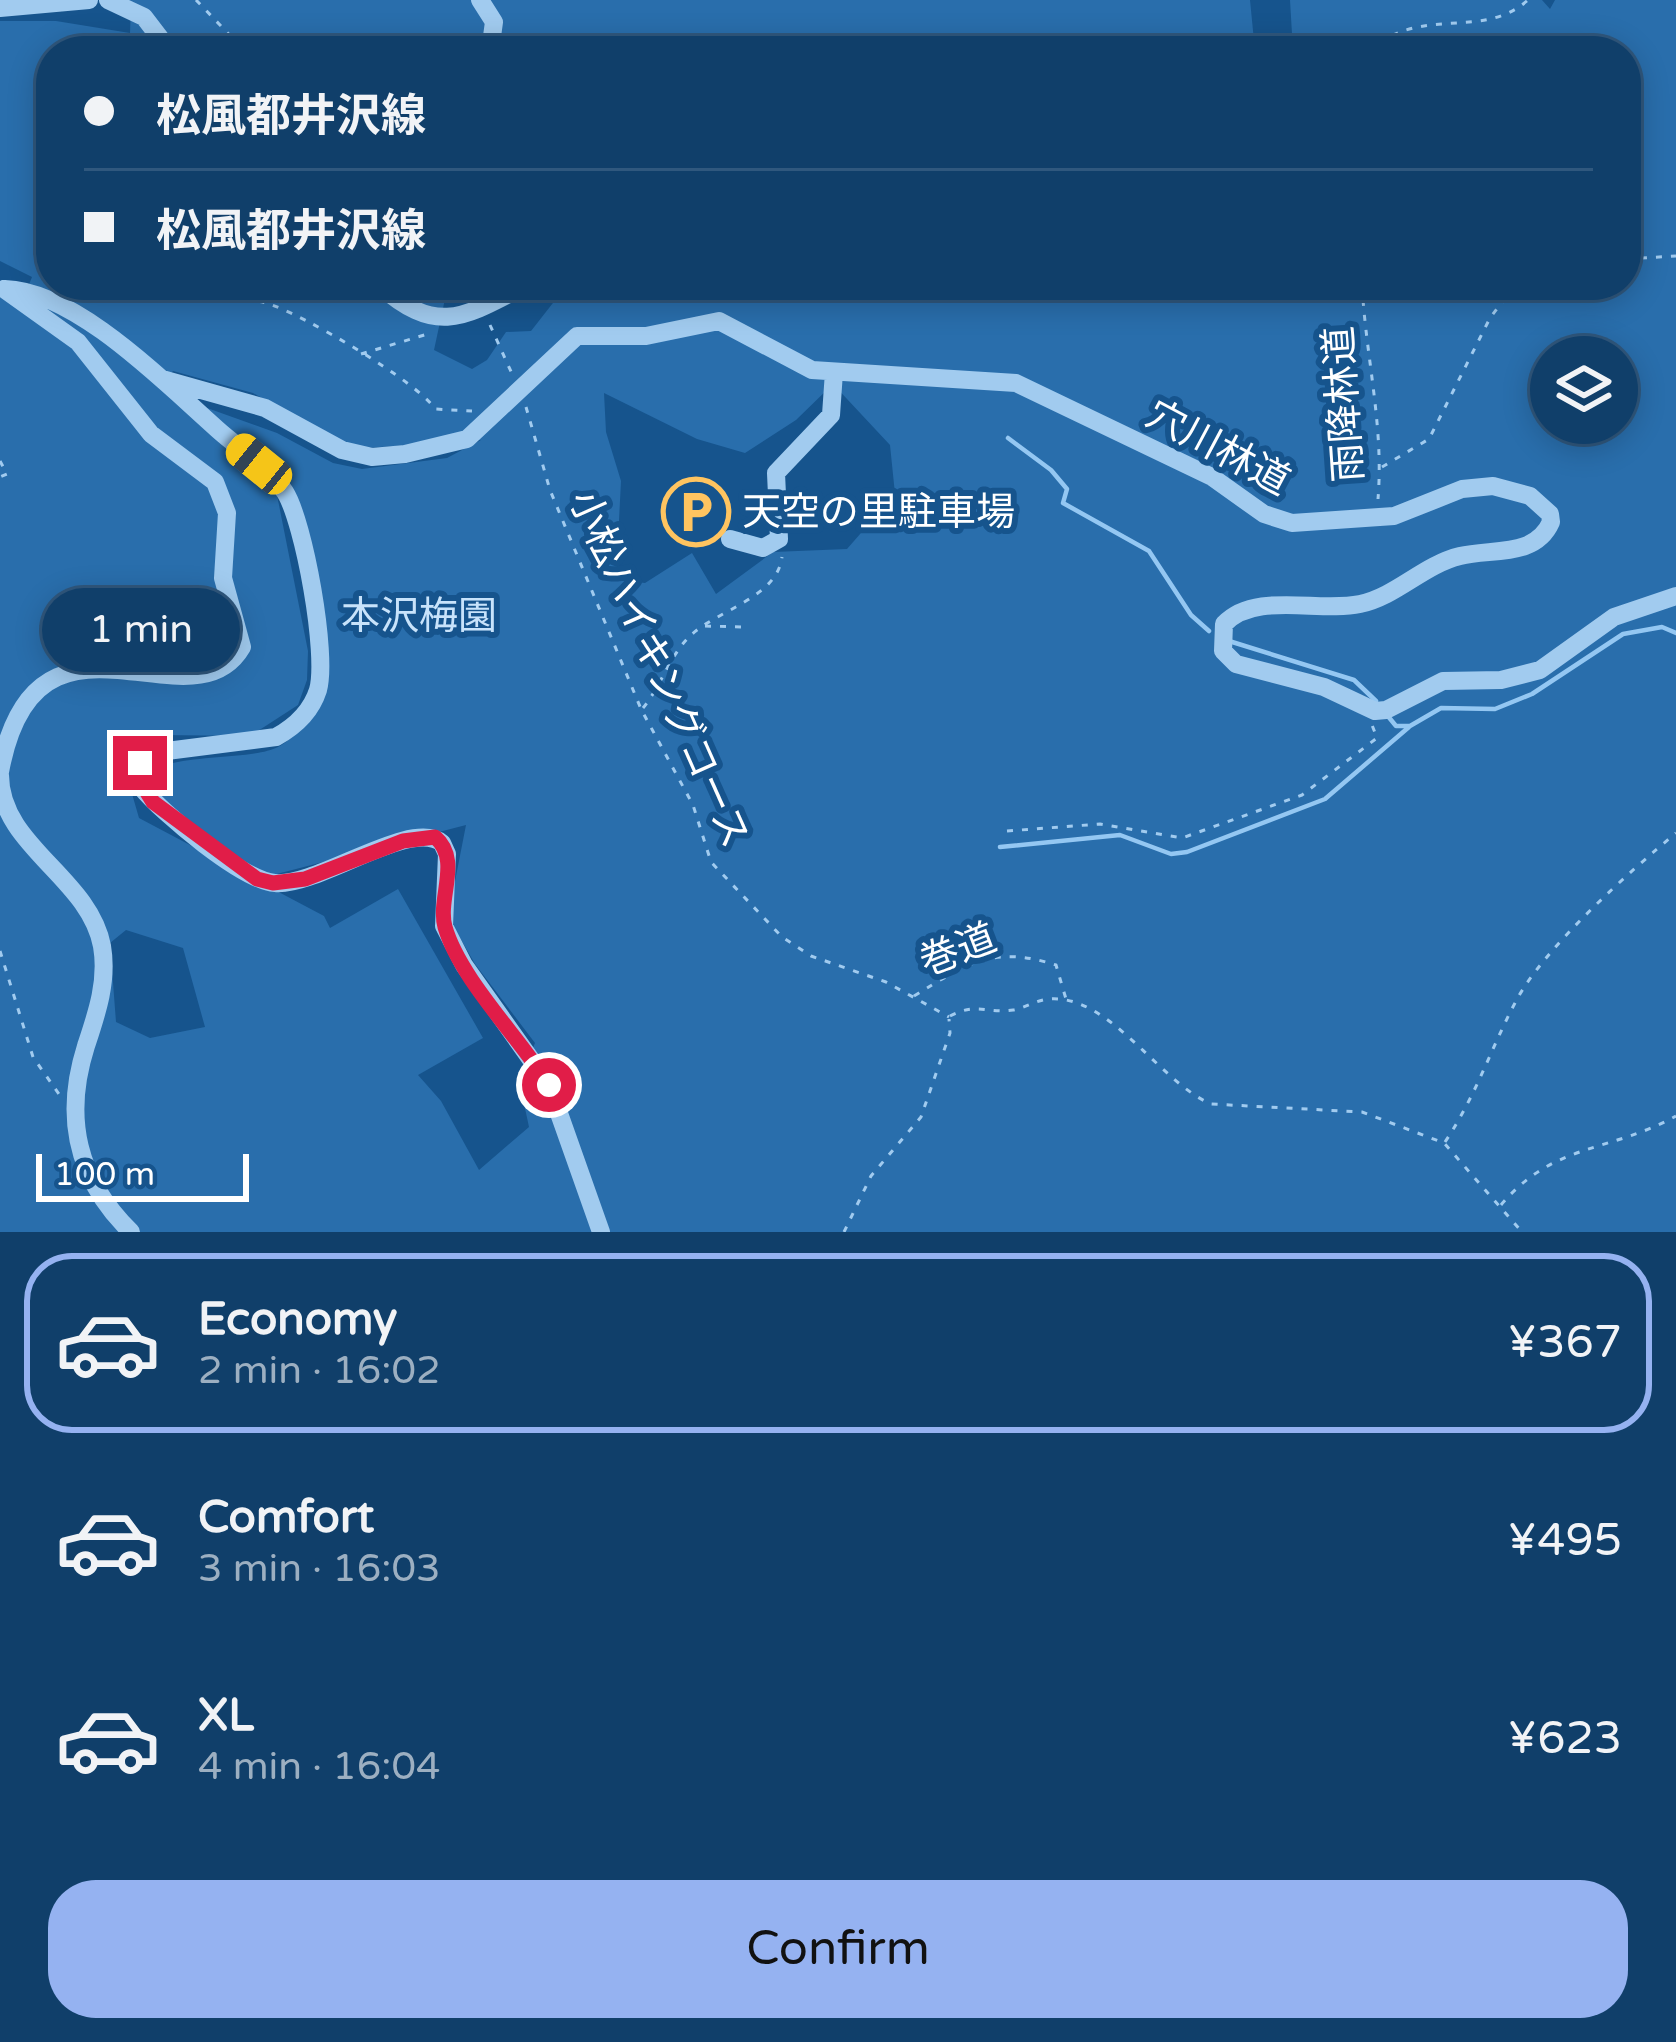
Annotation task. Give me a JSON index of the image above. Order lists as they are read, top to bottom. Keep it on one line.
{"streets":{"street":["穴川林道"],"path":["雨降林道","小松ハイキングコース","巻道"]},"crossings":[["雨降林道","穴川林道"],["穴川林道","小松ハイキングコース"],["小松ハイキングコース","巻道"]],"parks":["本沢梅園"],"places":{"parking":["天空の里駐車場"]},"scale_bar":"100 m","page":{"banner":["松風都井沢線","松風都井沢線"],"bubble":"1 min","scale":"100 m","list":[{"name":"Economy","note":"2 min · 16:02","value":"¥367"},{"name":"Comfort","note":"3 min · 16:03","value":"¥495"},{"name":"XL","note":"4 min · 16:04","value":"¥623"}],"buttons":"Confirm"}}
